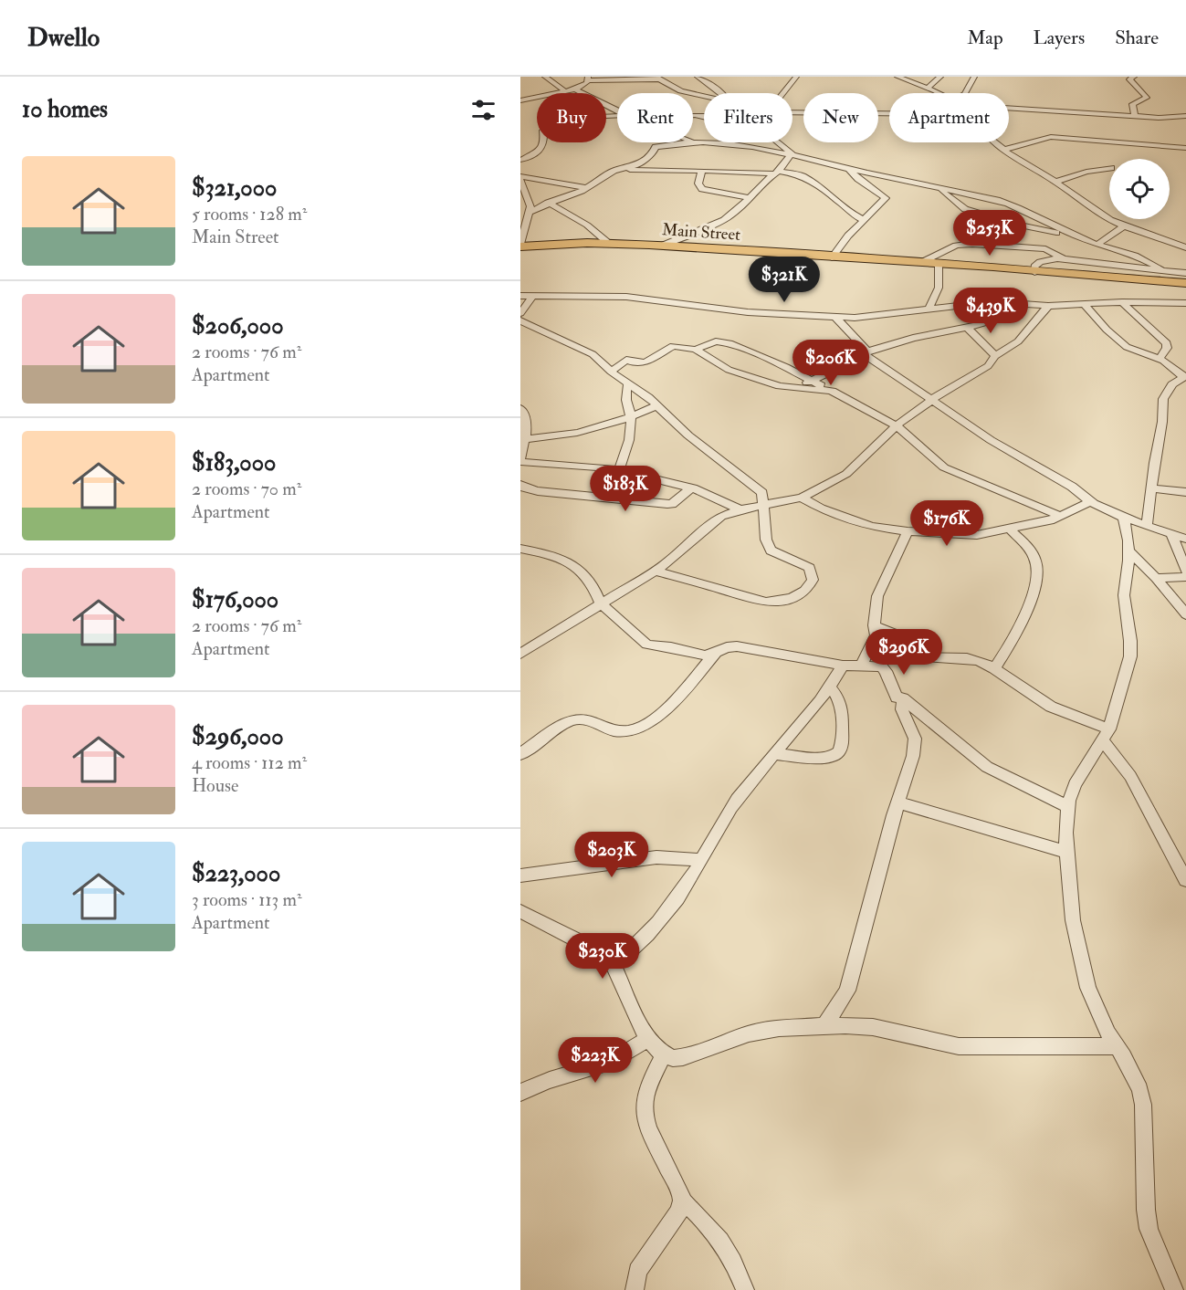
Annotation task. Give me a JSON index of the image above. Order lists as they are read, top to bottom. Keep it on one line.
{"streets":{"highway":["Main Street"]},"page":{"header":"Dwello","nav":["Map","Layers","Share"],"heading":"10 homes","chip":["Buy","Rent","Filters","New","Apartment"],"list":[{"name":"$321,000","note":"5 rooms · 128 m² · Main Street"},{"name":"$206,000","note":"2 rooms · 76 m² · Apartment"},{"name":"$183,000","note":"2 rooms · 70 m² · Apartment"},{"name":"$176,000","note":"2 rooms · 76 m² · Apartment"},{"name":"$296,000","note":"4 rooms · 112 m² · House"},{"name":"$223,000","note":"3 rooms · 113 m² · Apartment"}],"price":["$253K","$321K","$439K","$206K","$183K","$176K","$296K","$203K","$230K","$223K"]}}
